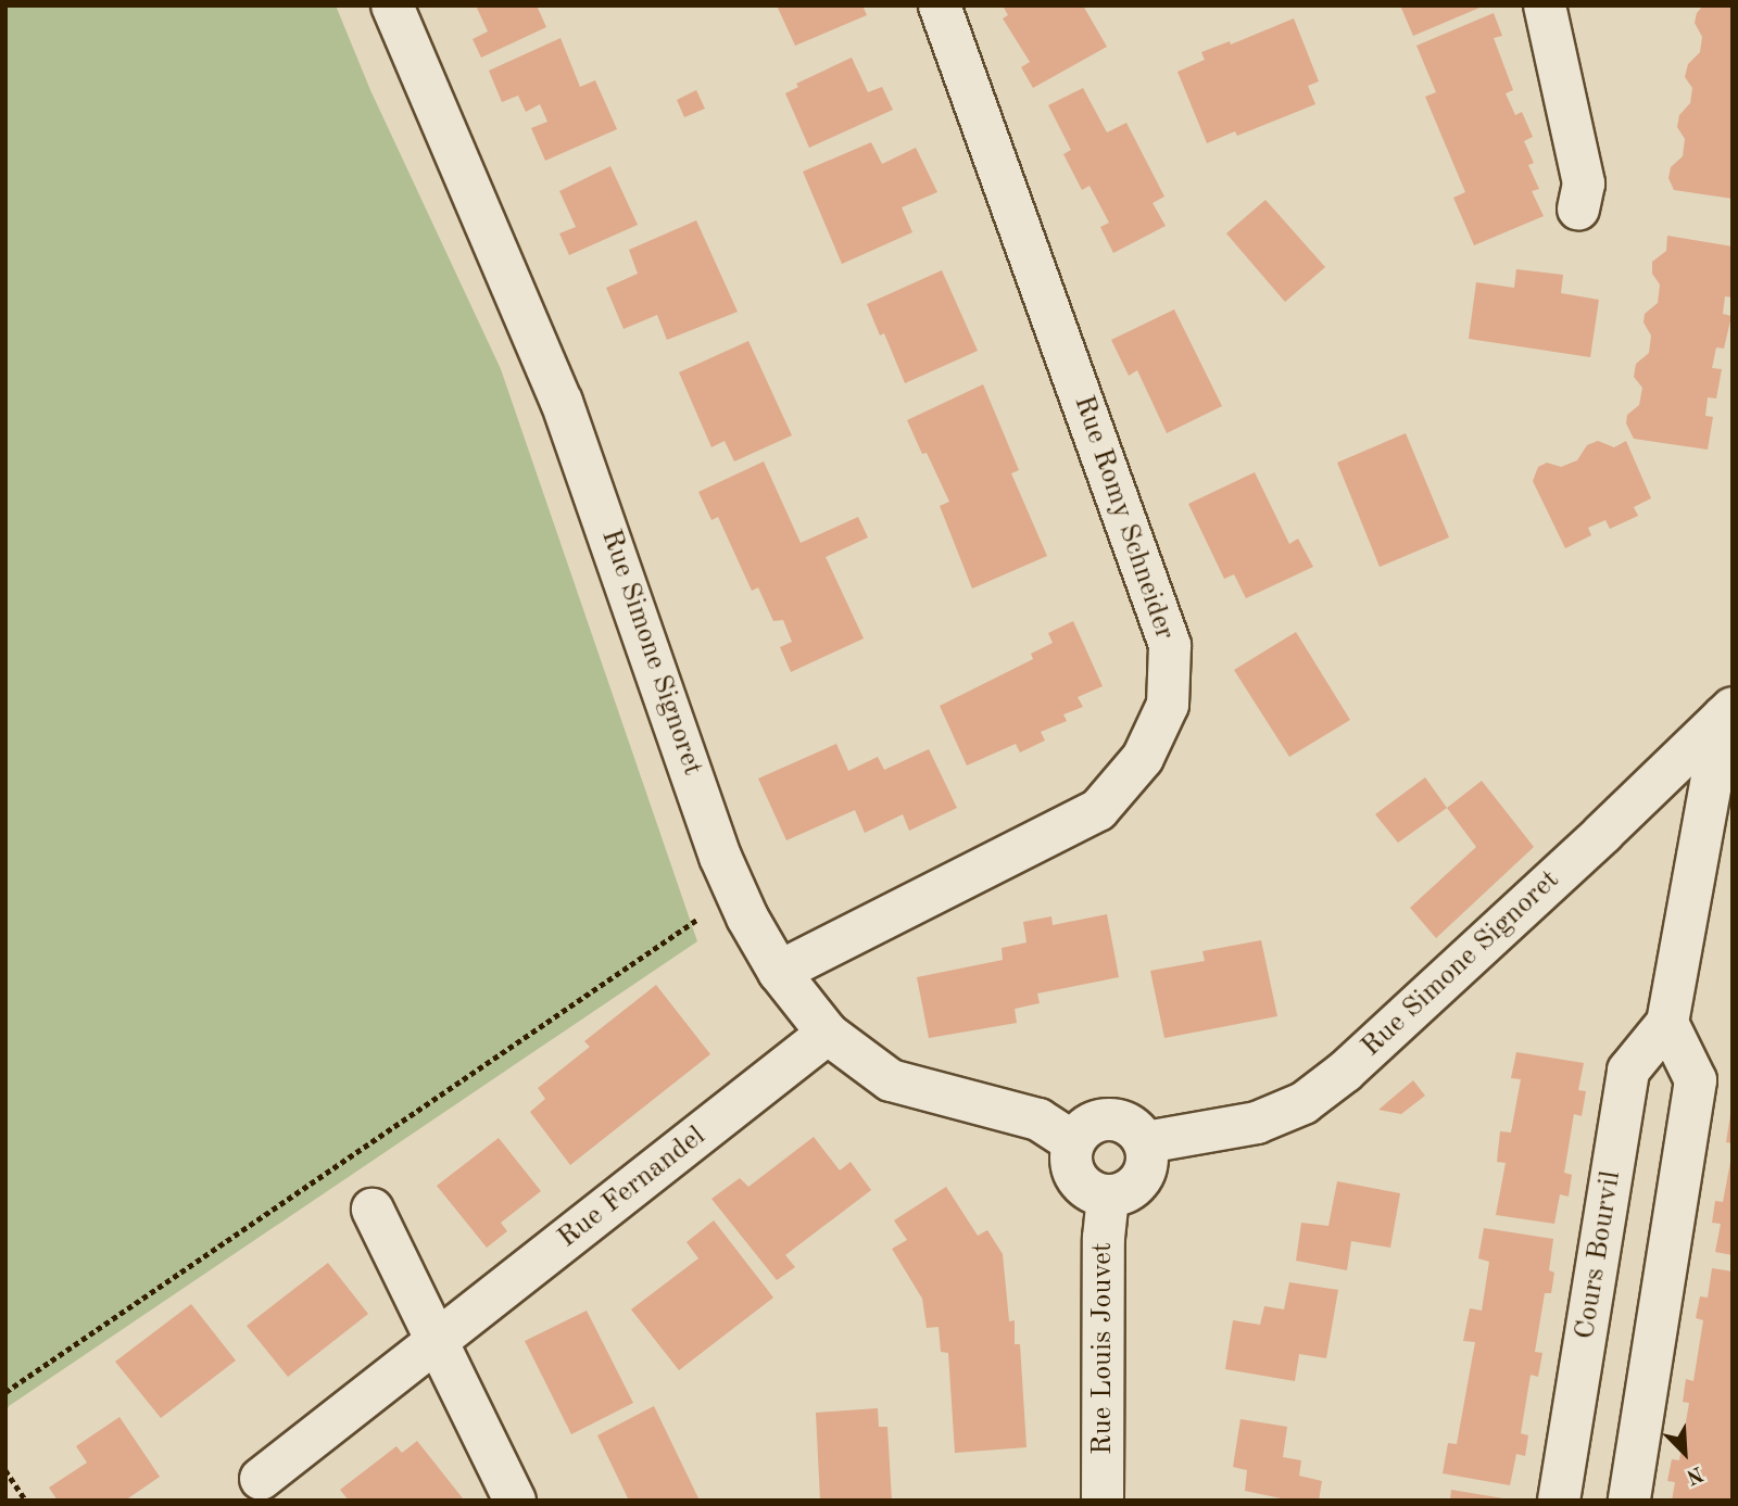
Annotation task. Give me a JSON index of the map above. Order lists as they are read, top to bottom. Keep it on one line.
{"streets":{"street":["Rue Romy Schneider","Rue Simone Signoret","Rue Fernandel","Cours Bourvil","Rue Louis Jouvet"]},"crossings":[["Rue Romy Schneider","Rue Simone Signoret"],["Rue Simone Signoret","Rue Fernandel"],["Rue Simone Signoret","Cours Bourvil"],["Rue Simone Signoret","Rue Louis Jouvet"]],"north":"bottom right"}
